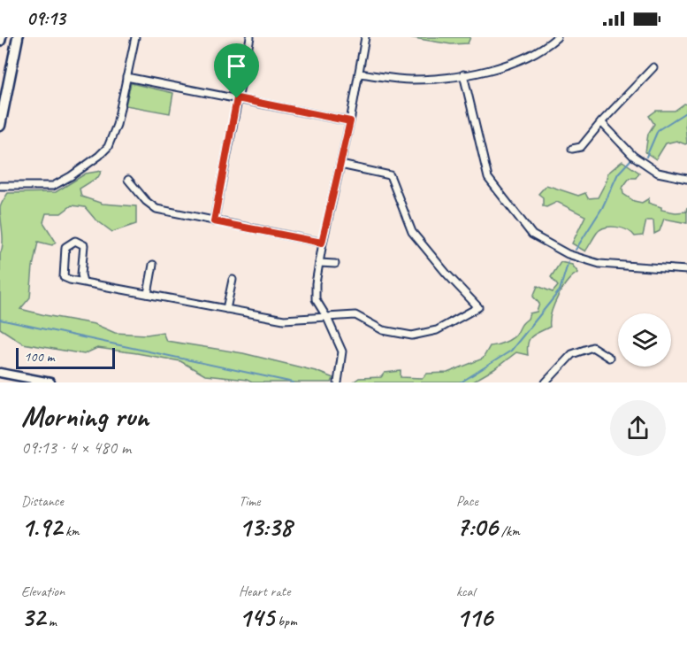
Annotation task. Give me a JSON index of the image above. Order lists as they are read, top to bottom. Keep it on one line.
{"scale_bar":"100 m","page":{"status":"09:13","scale":"100 m","heading":["Morning run","09:13 · 4 × 480 m"],"stats":[["Distance","1.92 km"],["Time","13:38"],["Pace","7:06 /km"],["Elevation","32 m"],["Heart rate","145 bpm"],["kcal","116"]]}}
